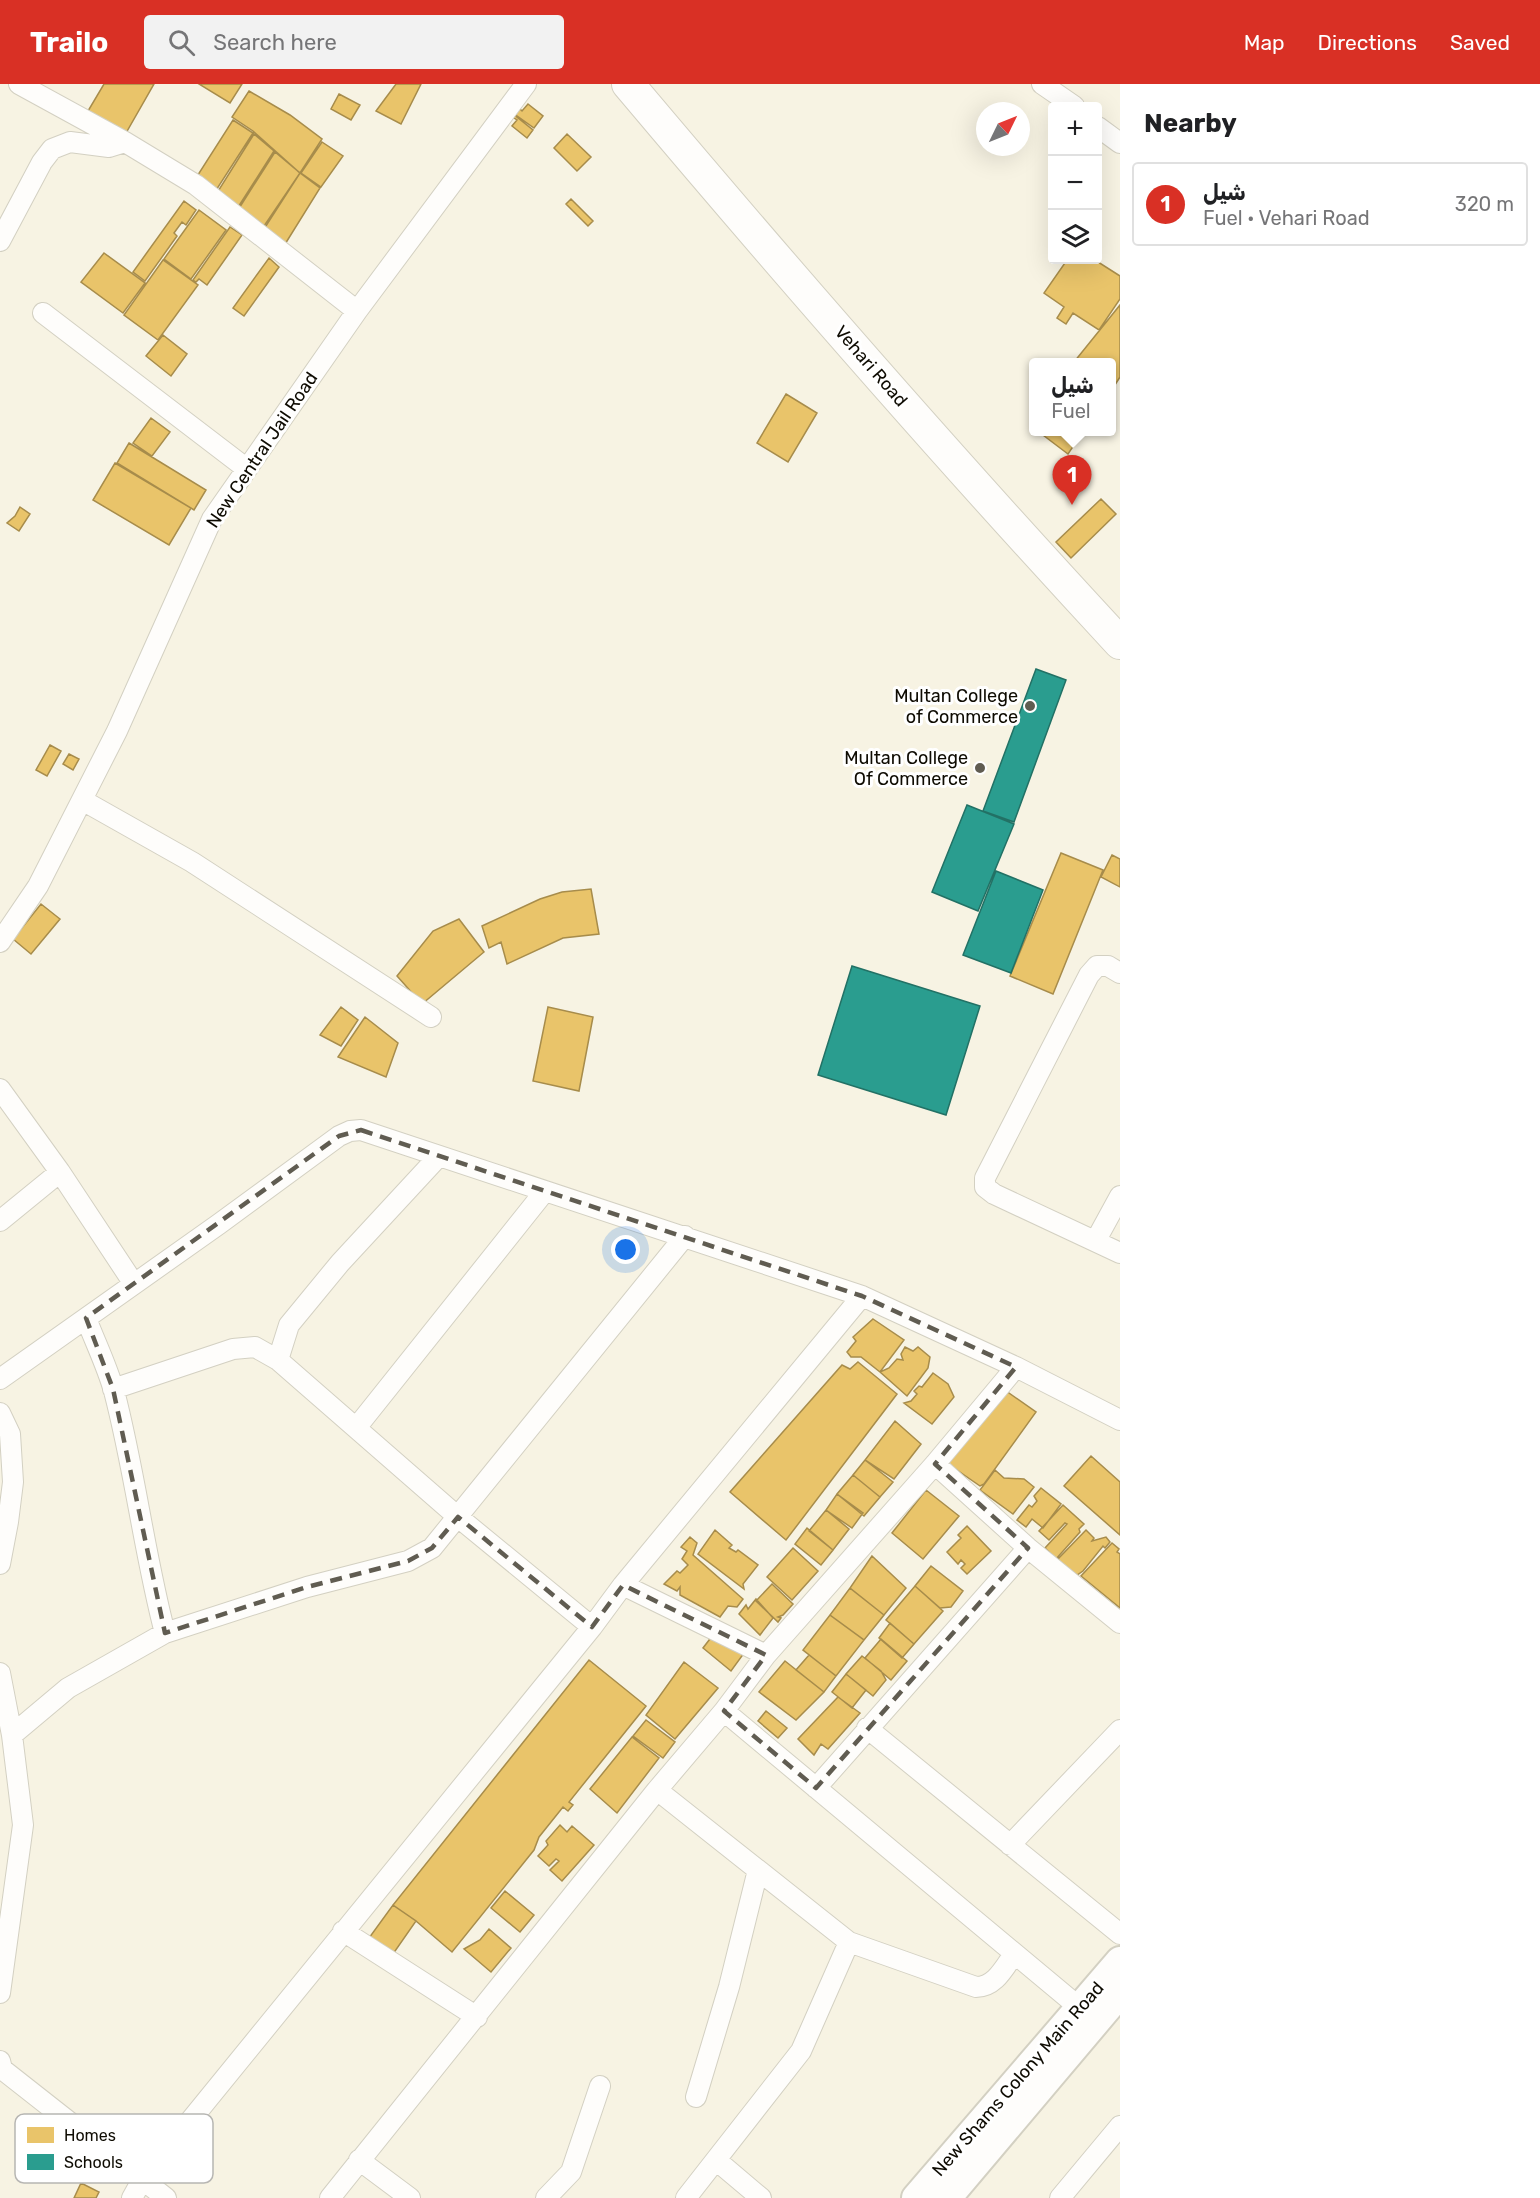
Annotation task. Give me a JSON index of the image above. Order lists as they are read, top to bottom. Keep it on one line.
{"streets":{"main road":["Vehari Road","New Shams Colony Main Road"],"street":["New Central Jail Road"]},"places":["Multan College of Commerce","Multan College Of Commerce"],"legend":["Homes","Schools"],"north":"top right","page":{"header":"Trailo","search":"Search here","nav":["Map","Directions","Saved"],"heading":"Nearby","map_buttons":["+","−"],"list":[{"mark":"1","name":"شیل","note":"Fuel · Vehari Road","value":"320 m"}],"popup":["شیل","Fuel"],"pins":"1"}}
